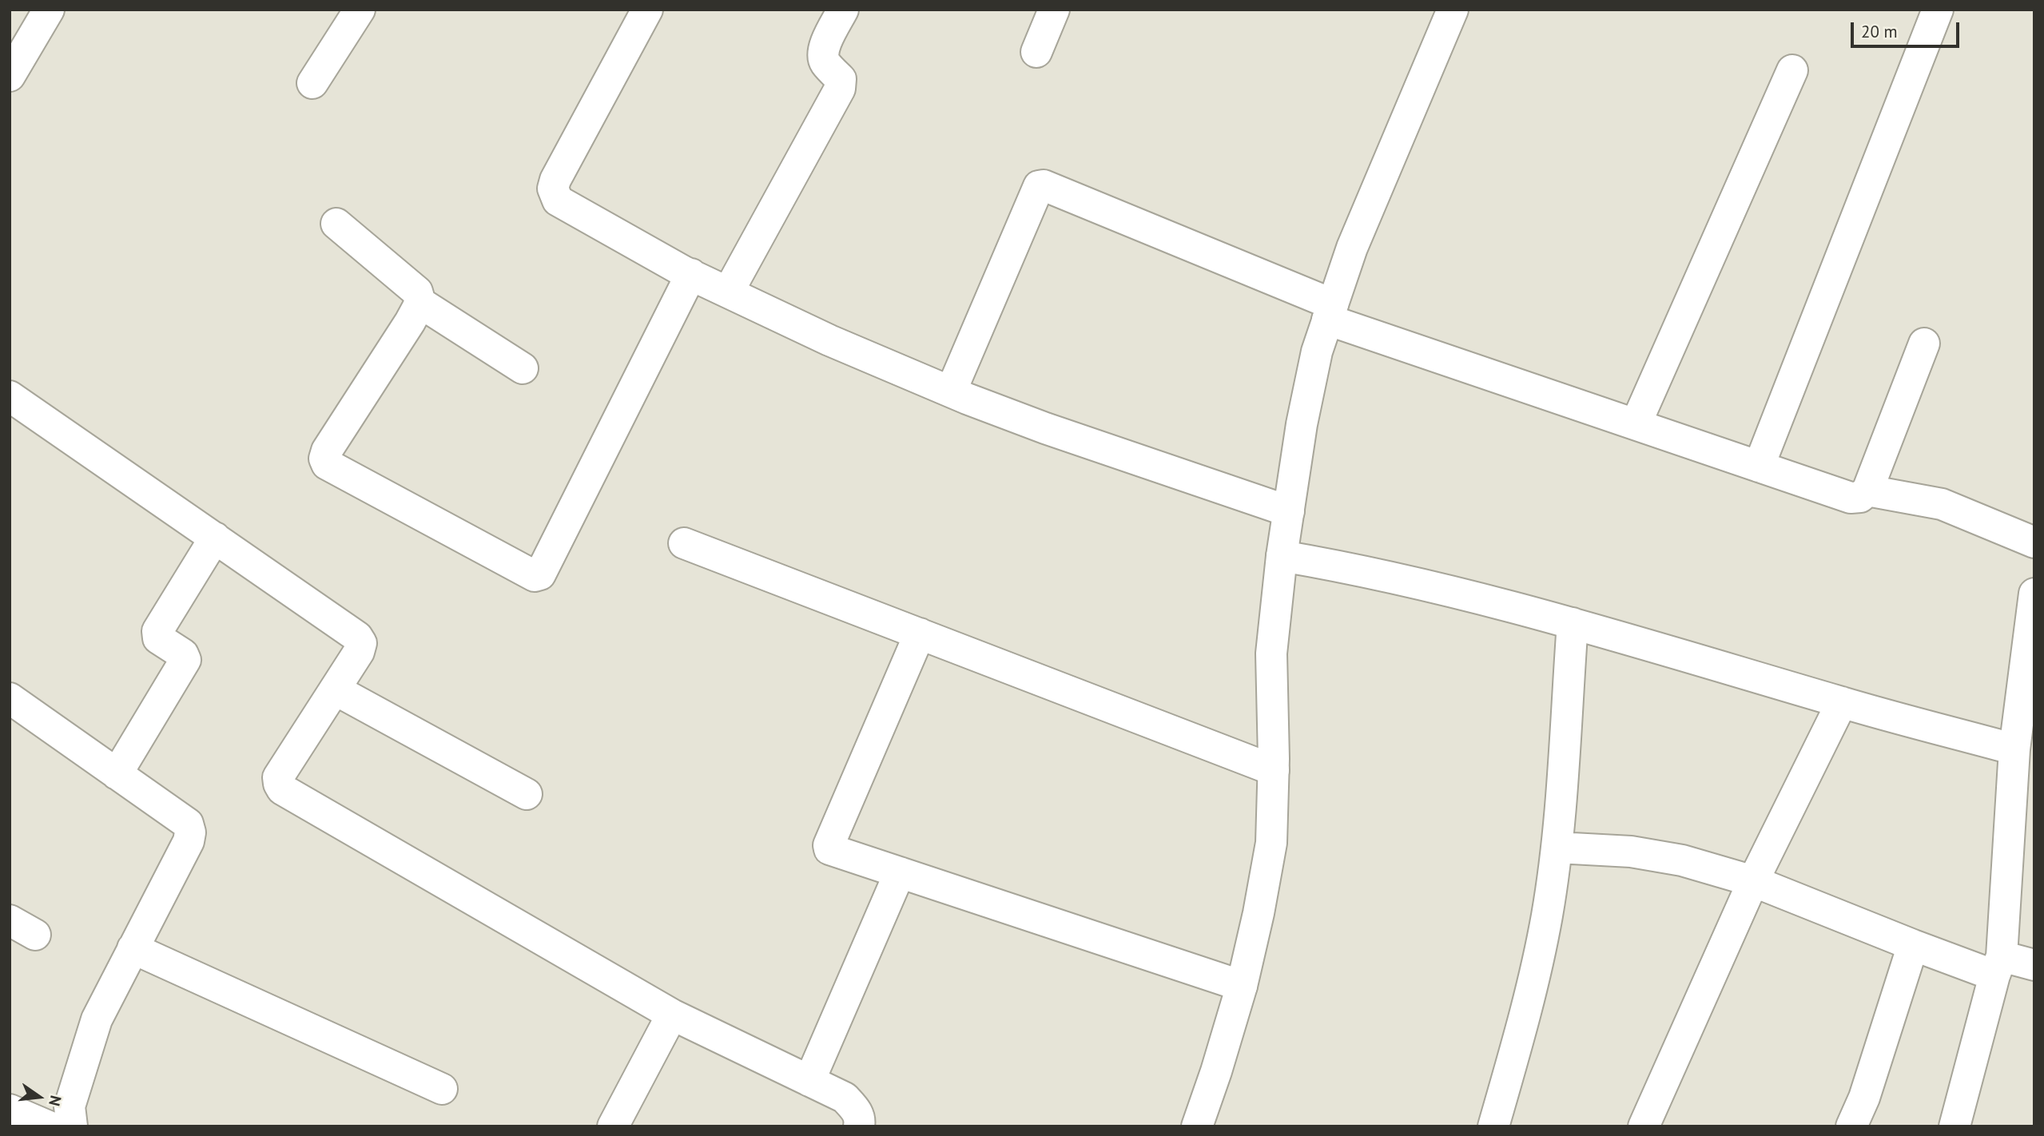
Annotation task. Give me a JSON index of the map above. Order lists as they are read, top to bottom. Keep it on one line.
{"scale_bar":"20 m","north":"right"}
